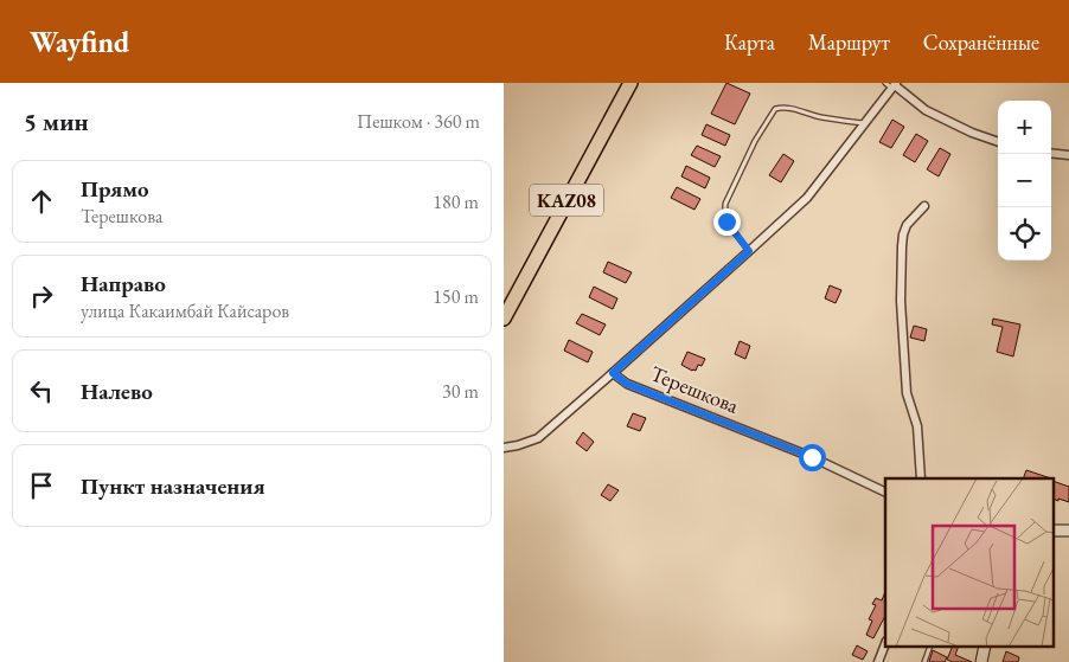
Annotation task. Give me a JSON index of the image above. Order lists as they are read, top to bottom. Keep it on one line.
{"streets":{"highway":["KAZ08"],"street":["Терешкова"]},"page":{"header":"Wayfind","nav":["Карта","Маршрут","Сохранённые"],"heading":["5 мин","Пешком · 360 m"],"map_buttons":["+","−"],"list":[["Прямо","Терешкова","180 m"],["Направо","улица Какаимбай Кайсаров","150 m"],["Налево","30 m"],"Пункт назначения"]}}
